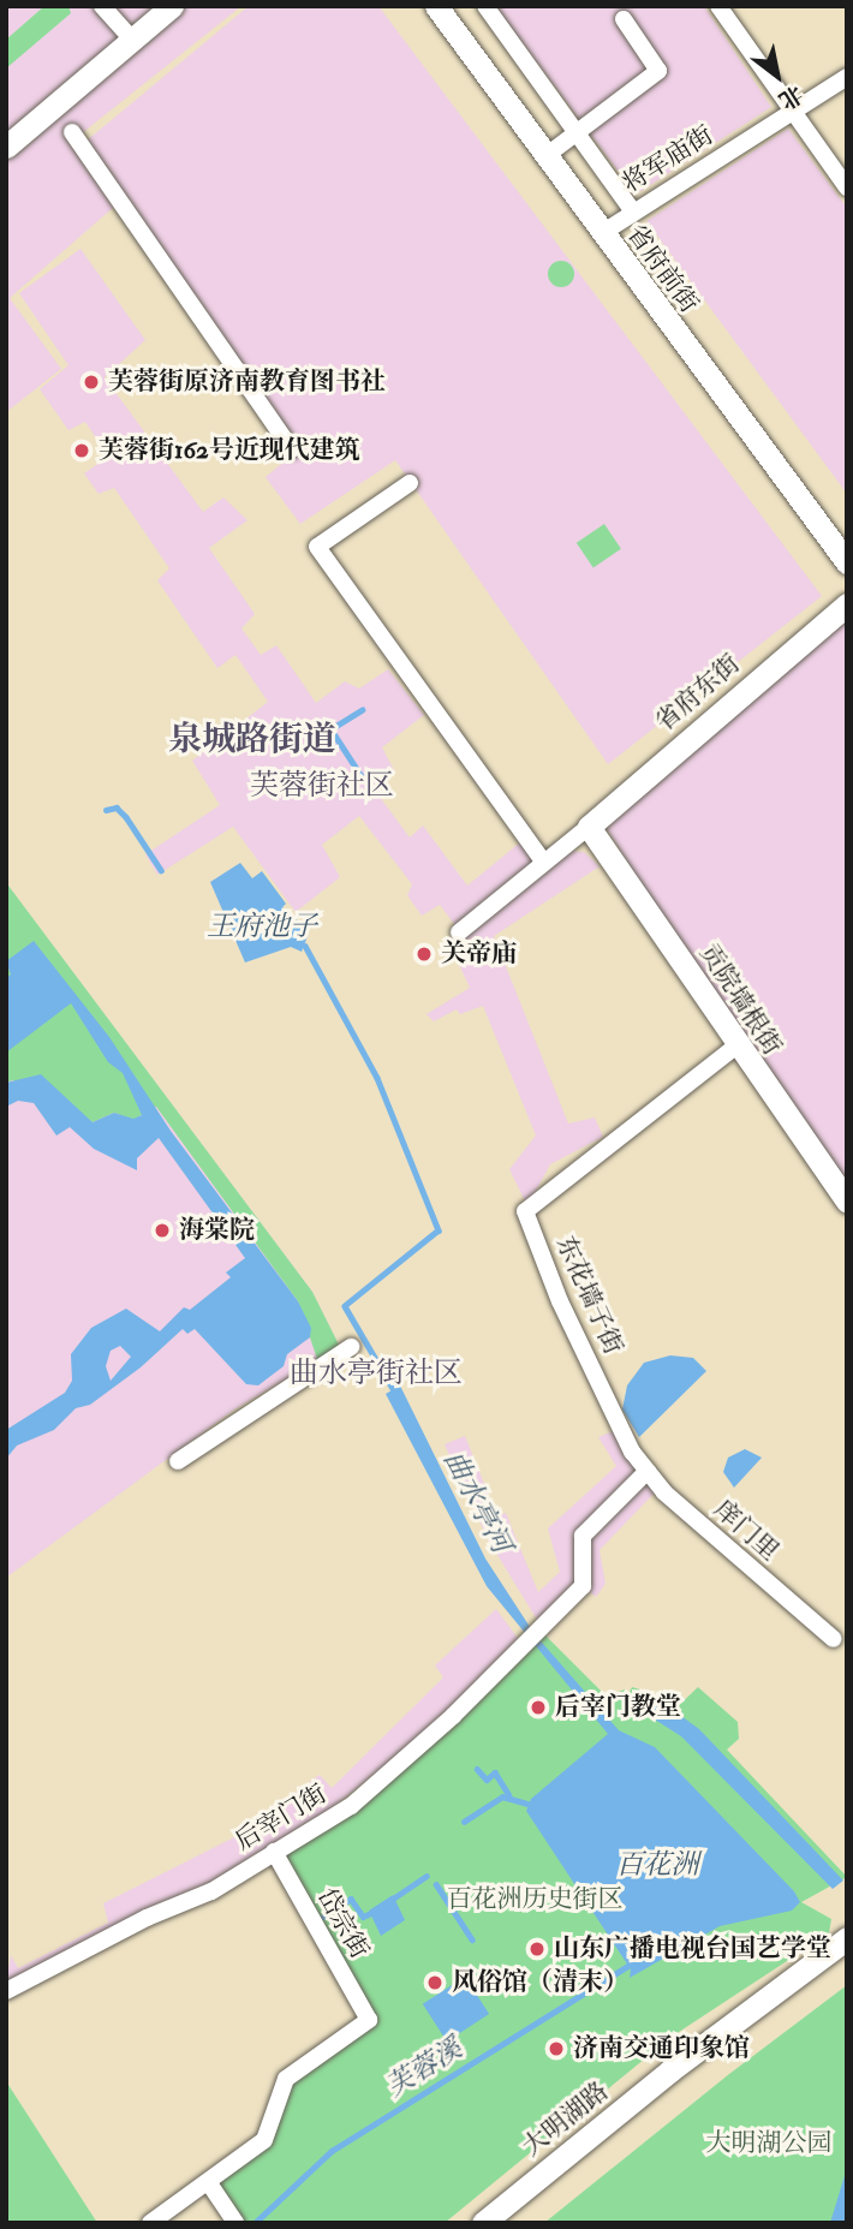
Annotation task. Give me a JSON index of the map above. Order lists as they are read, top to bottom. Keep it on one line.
{"streets":{"street":["将军庙街","省府前街","省府东街","贡院墙根街","东花墙子街","庠门里","后宰门街","岱宗街","大明湖路"]},"crossings":[["将军庙街","省府前街"],["省府东街","贡院墙根街"],["贡院墙根街","东花墙子街"],["东花墙子街","庠门里"],["庠门里","后宰门街"],["后宰门街","岱宗街"]],"districts":["泉城路街道","芙蓉街社区","曲水亭街社区"],"water":["王府池子","曲水亭河","百花洲","芙蓉溪"],"parks":["百花洲历史街区","大明湖公园"],"places":["芙蓉街原济南教育图书社","芙蓉街162号近现代建筑","关帝庙","海棠院","后宰门教堂","山东广播电视台国艺学堂","风俗馆（清末）","济南交通印象馆"],"north":"bottom right"}
